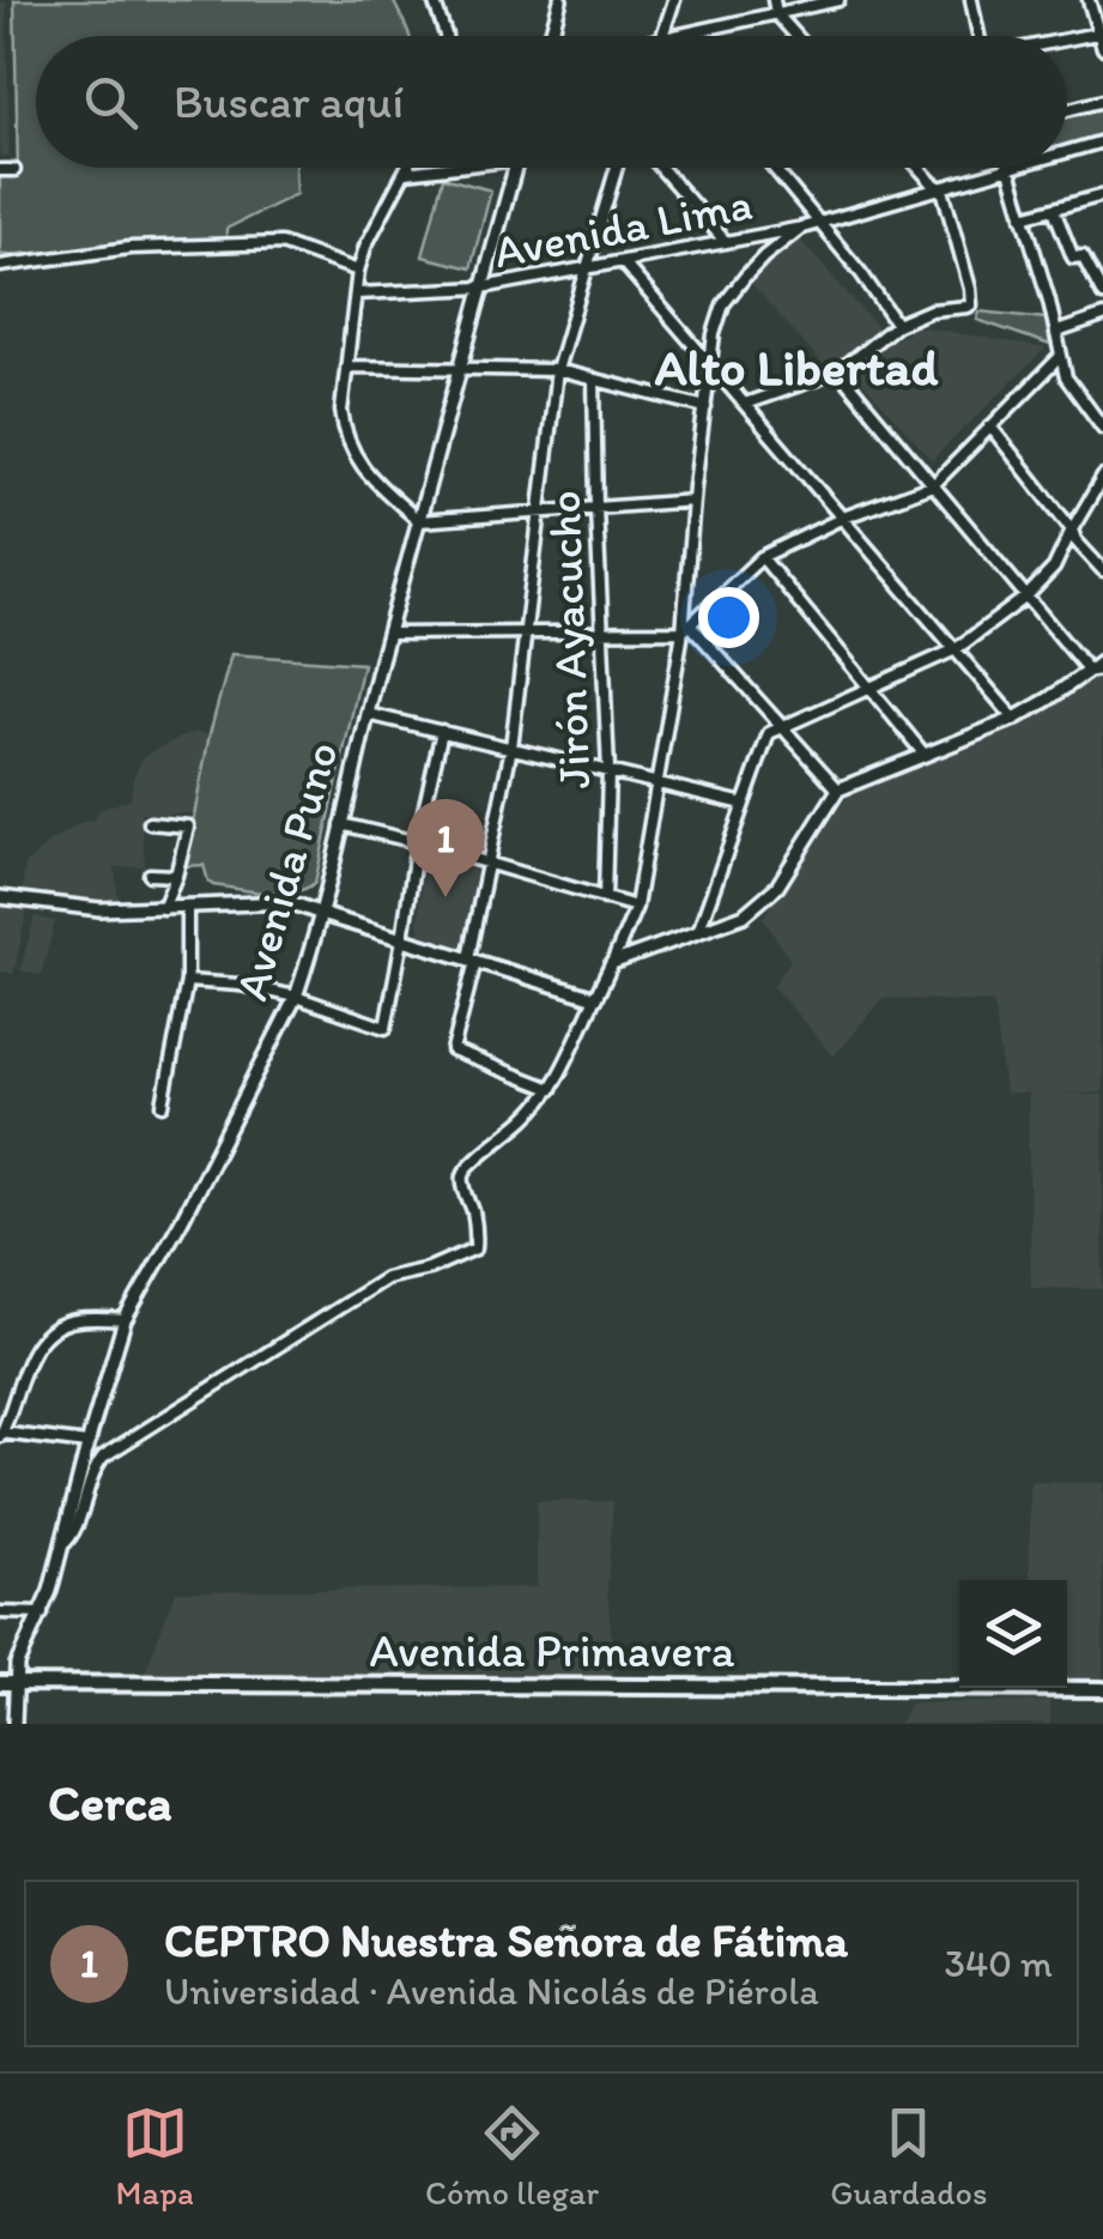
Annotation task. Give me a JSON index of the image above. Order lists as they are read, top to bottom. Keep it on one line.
{"streets":{"main road":["Avenida Primavera"],"street":["Avenida Lima","Jirón Ayacucho","Avenida Puno"]},"crossings":[["Avenida Lima","Avenida Puno"],["Avenida Puno","Avenida Primavera"]],"districts":["Alto Libertad"],"page":{"search":"Buscar aquí","pins":"1","heading":"Cerca","list":[{"mark":"1","name":"CEPTRO Nuestra Señora de Fátima","note":"Universidad · Avenida Nicolás de Piérola","value":"340 m"}],"nav":["Mapa","Cómo llegar","Guardados"]}}
